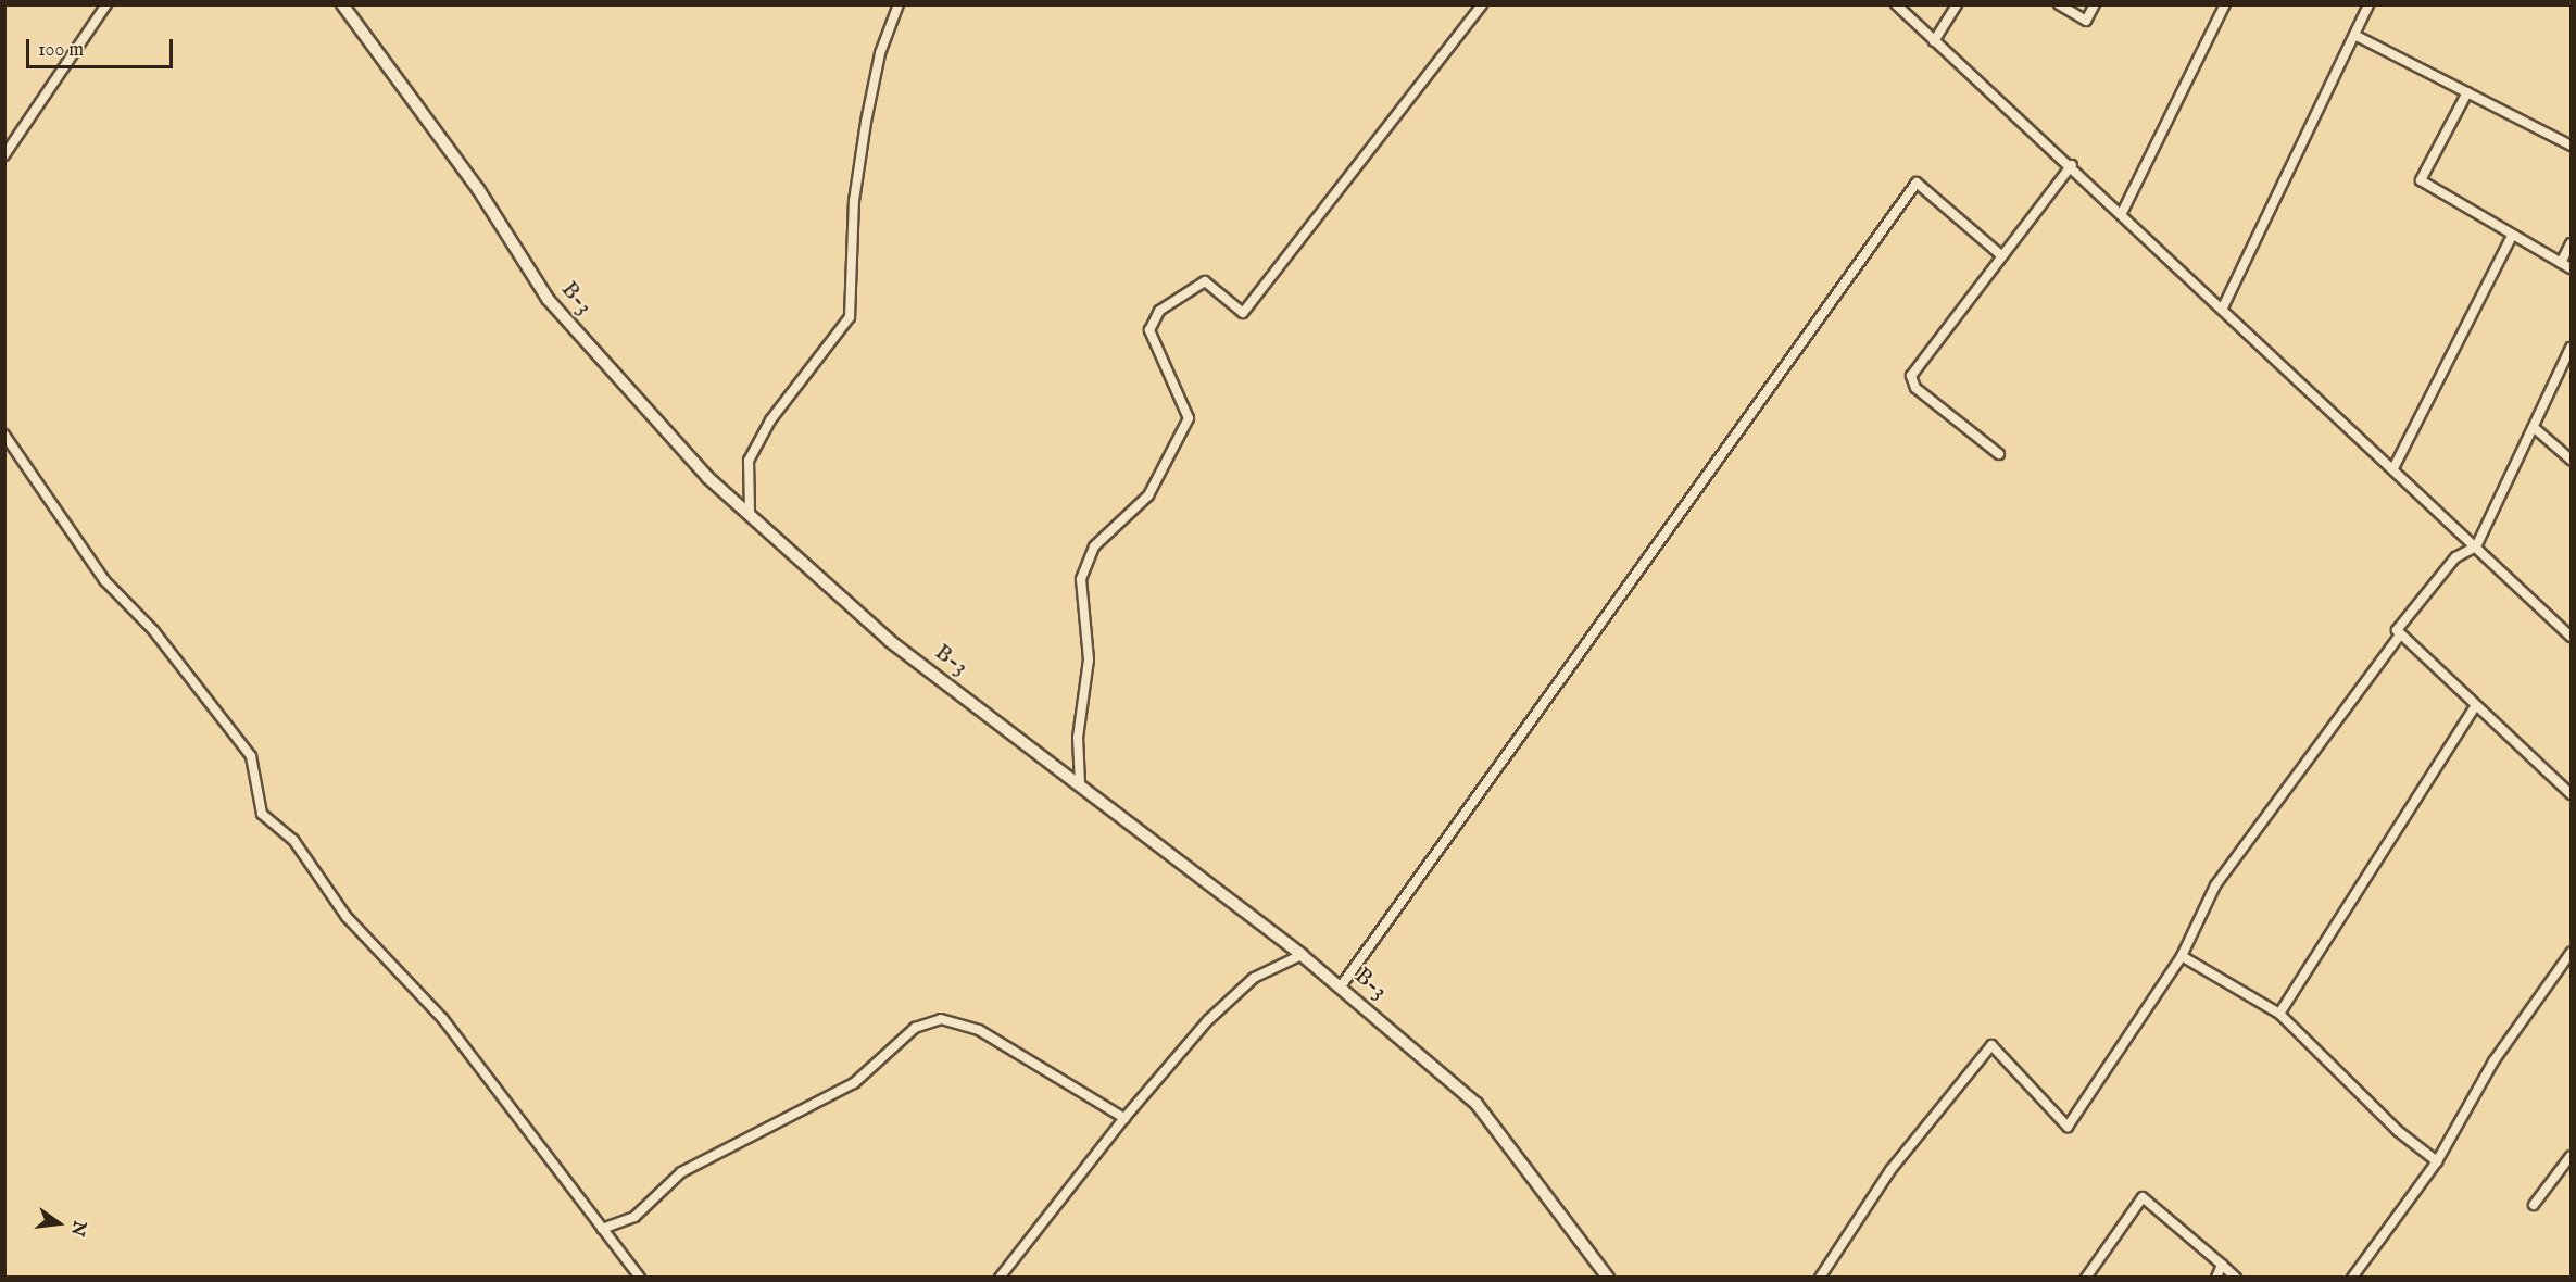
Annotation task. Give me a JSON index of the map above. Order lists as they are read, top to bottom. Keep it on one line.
{"streets":{"main road":["B-3"]},"scale_bar":"100 m","north":"right"}
